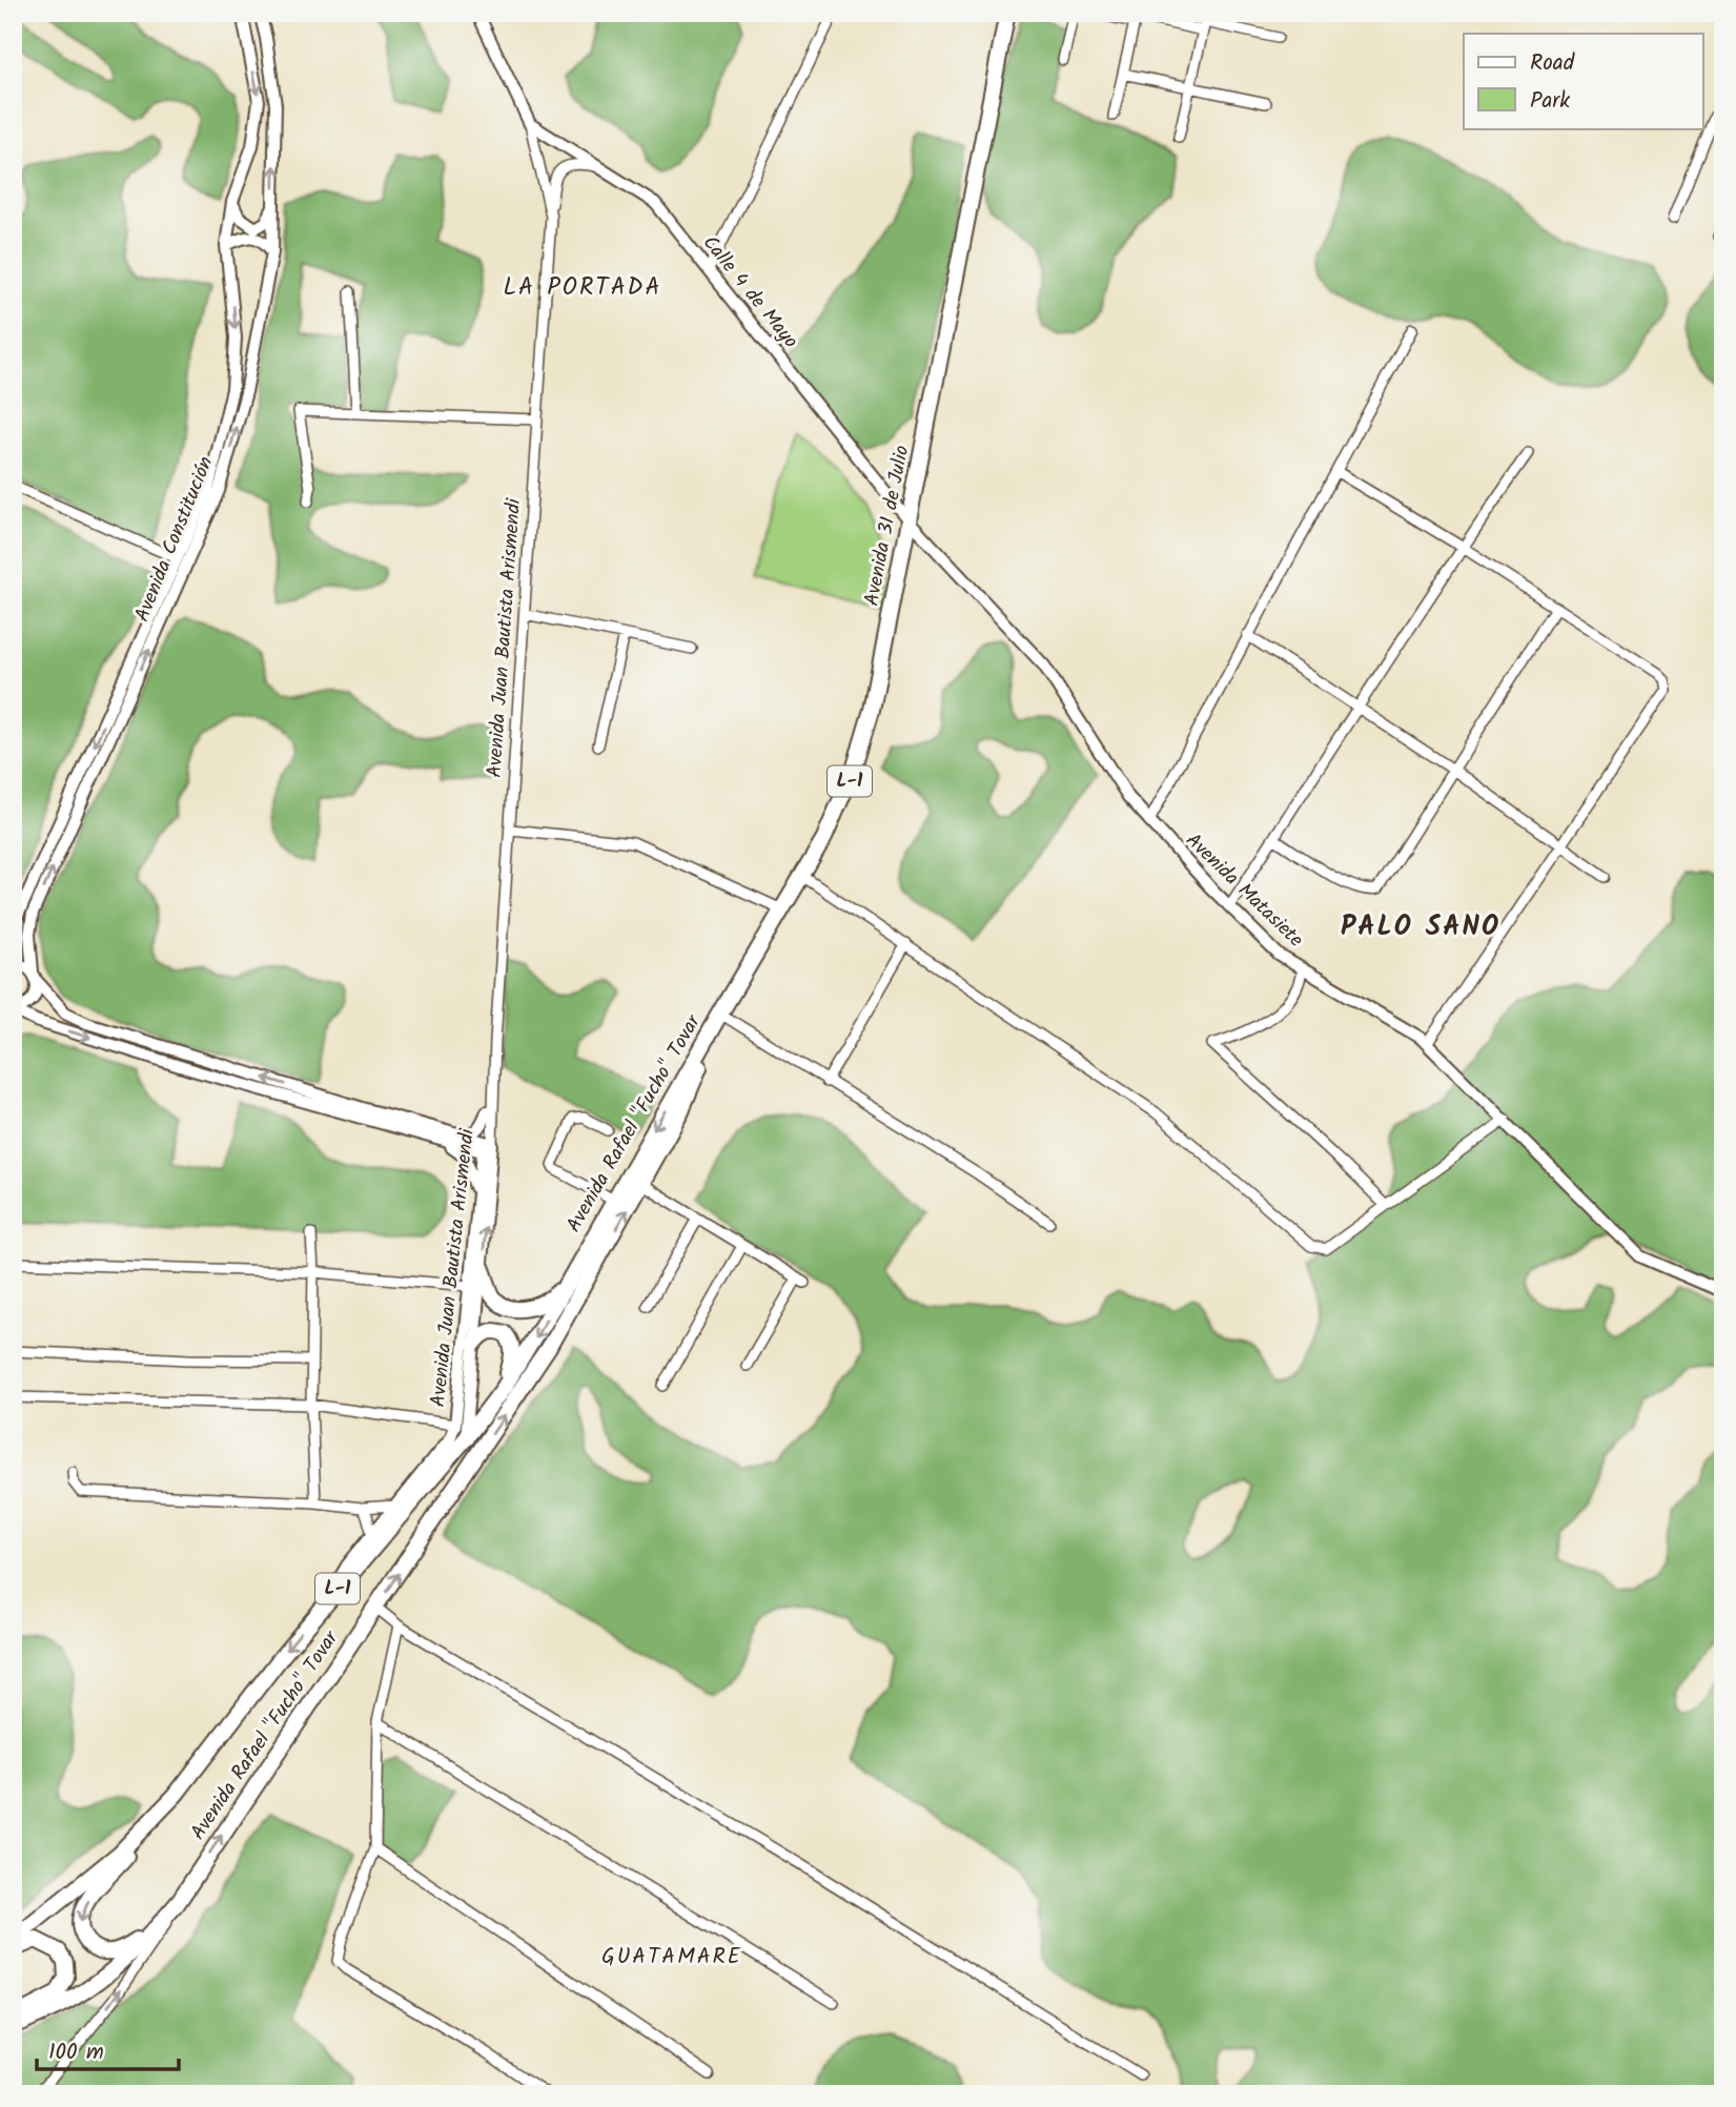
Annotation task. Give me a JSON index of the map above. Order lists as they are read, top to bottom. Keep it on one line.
{"streets":{"main road":["Avenida 31 de Julio","L-1","Avenida Rafael \"Fucho\" Tovar"],"street":["Calle 4 de Mayo","Avenida Constitución","Avenida Juan Bautista Arismendi","Avenida Matasiete"]},"crossings":[["Calle 4 de Mayo","Avenida 31 de Julio"],["Calle 4 de Mayo","Avenida Juan Bautista Arismendi"],["Calle 4 de Mayo","Avenida Matasiete"],["Avenida 31 de Julio","Avenida Matasiete"],["Avenida 31 de Julio","Avenida Rafael \"Fucho\" Tovar"],["Avenida Constitución","L-1"],["Avenida Juan Bautista Arismendi","L-1"],["Avenida Juan Bautista Arismendi","Avenida Rafael \"Fucho\" Tovar"],["L-1","Avenida Rafael \"Fucho\" Tovar"]],"districts":["LA PORTADA","PALO SANO","GUATAMARE"],"legend":["Road","Park"],"scale_bar":"100 m"}
